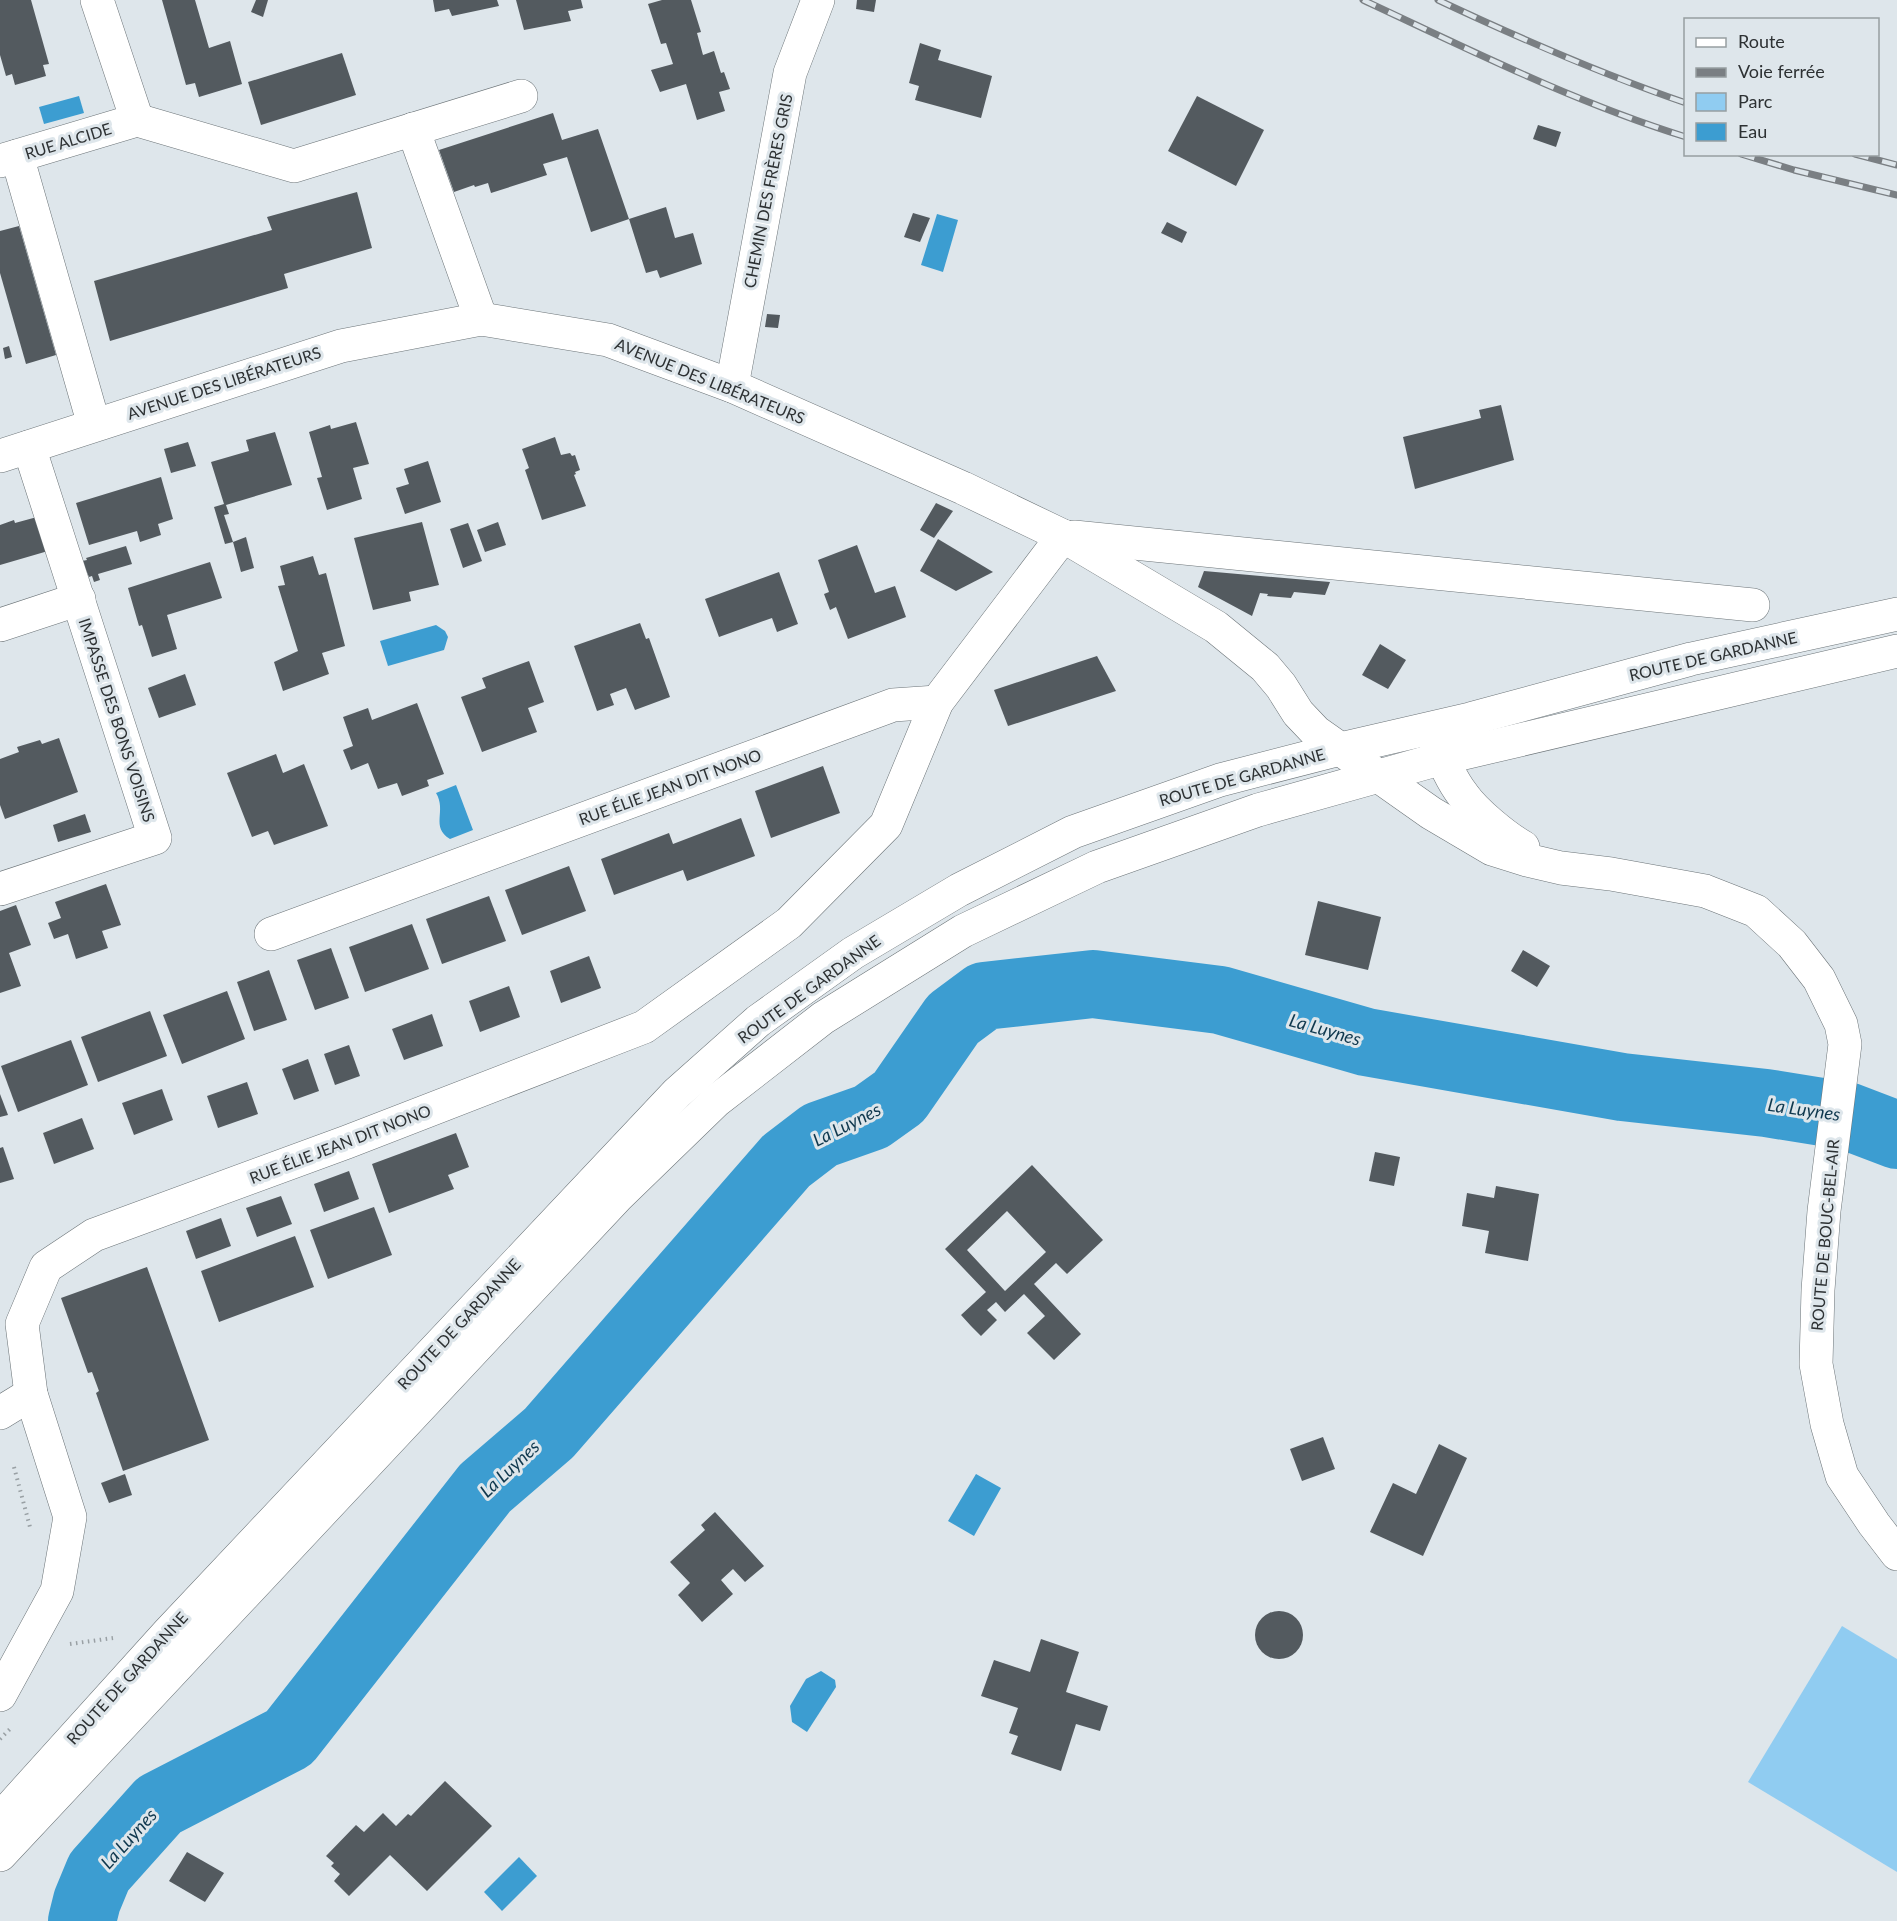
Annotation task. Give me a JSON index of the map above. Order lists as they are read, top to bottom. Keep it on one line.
{"streets":{"street":["RUE ALCIDE","CHEMIN DES FRÈRES GRIS","AVENUE DES LIBÉRATEURS","ROUTE DE GARDANNE","IMPASSE DES BONS VOISINS","RUE ÉLIE JEAN DIT NONO","ROUTE DE BOUC-BEL-AIR"]},"crossings":[["CHEMIN DES FRÈRES GRIS","AVENUE DES LIBÉRATEURS"],["AVENUE DES LIBÉRATEURS","ROUTE DE GARDANNE"],["AVENUE DES LIBÉRATEURS","IMPASSE DES BONS VOISINS"],["AVENUE DES LIBÉRATEURS","RUE ÉLIE JEAN DIT NONO"],["AVENUE DES LIBÉRATEURS","ROUTE DE BOUC-BEL-AIR"],["ROUTE DE GARDANNE","ROUTE DE BOUC-BEL-AIR"]],"water":["La Luynes"],"legend":["Route","Voie ferrée","Parc","Eau"]}
